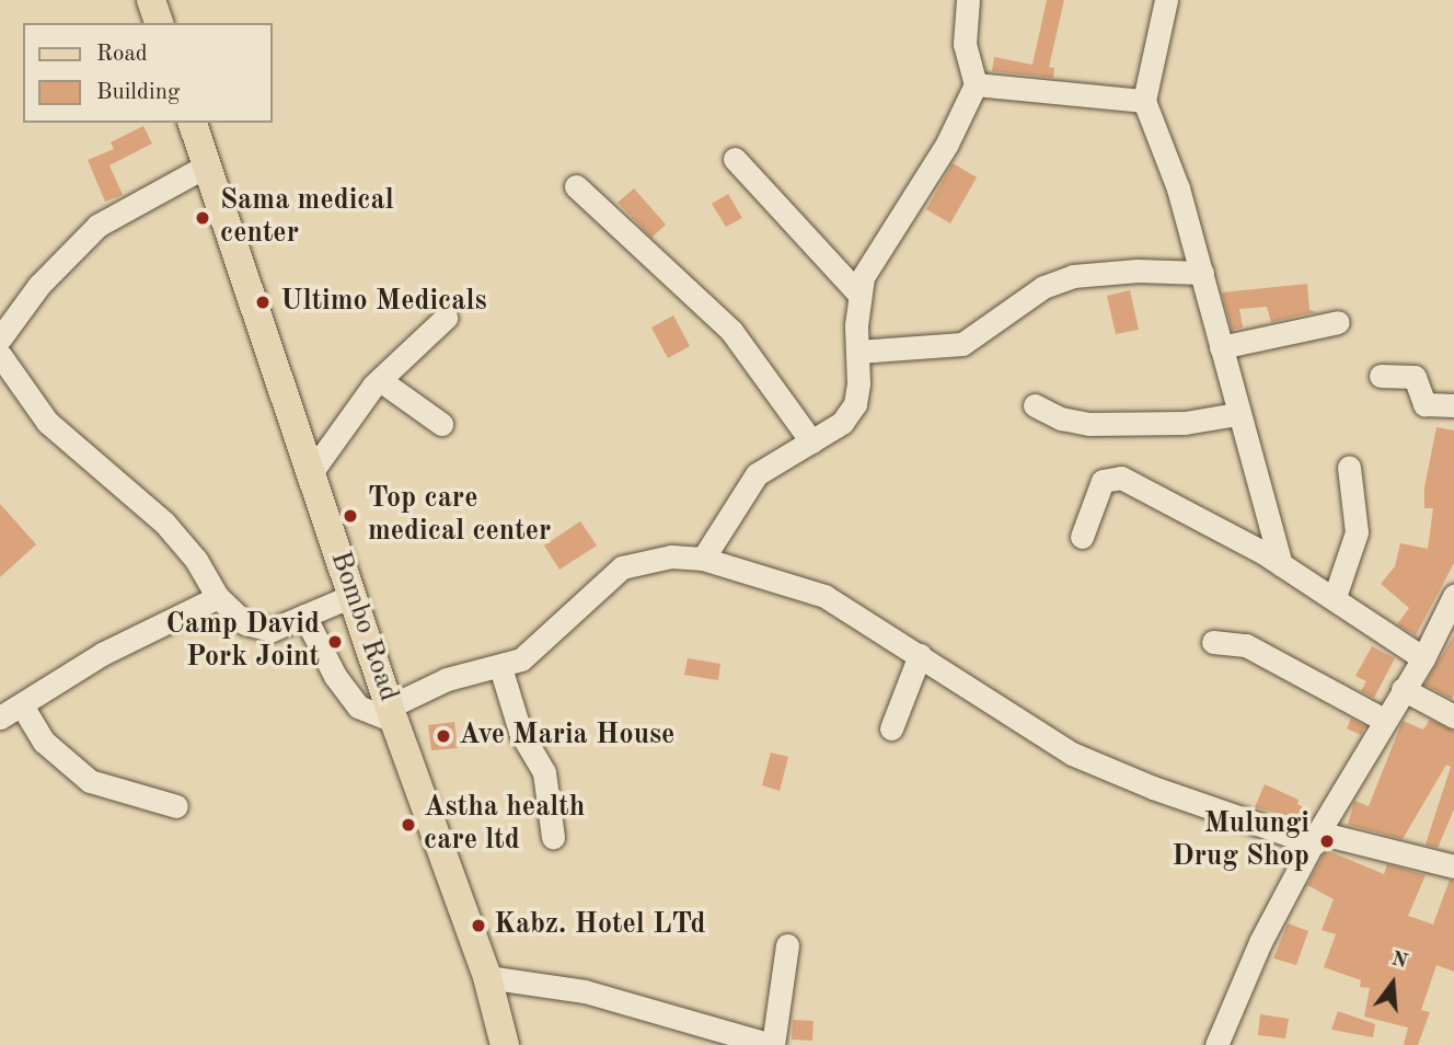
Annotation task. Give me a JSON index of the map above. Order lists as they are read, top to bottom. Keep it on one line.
{"streets":{"main road":["Bombo Road"]},"places":["Sama medical center","Ultimo Medicals","Top care medical center","Camp David Pork Joint","Ave Maria House","Astha health care ltd","Mulungi Drug Shop","Kabz. Hotel LTd"],"legend":["Road","Building"],"north":"top"}
